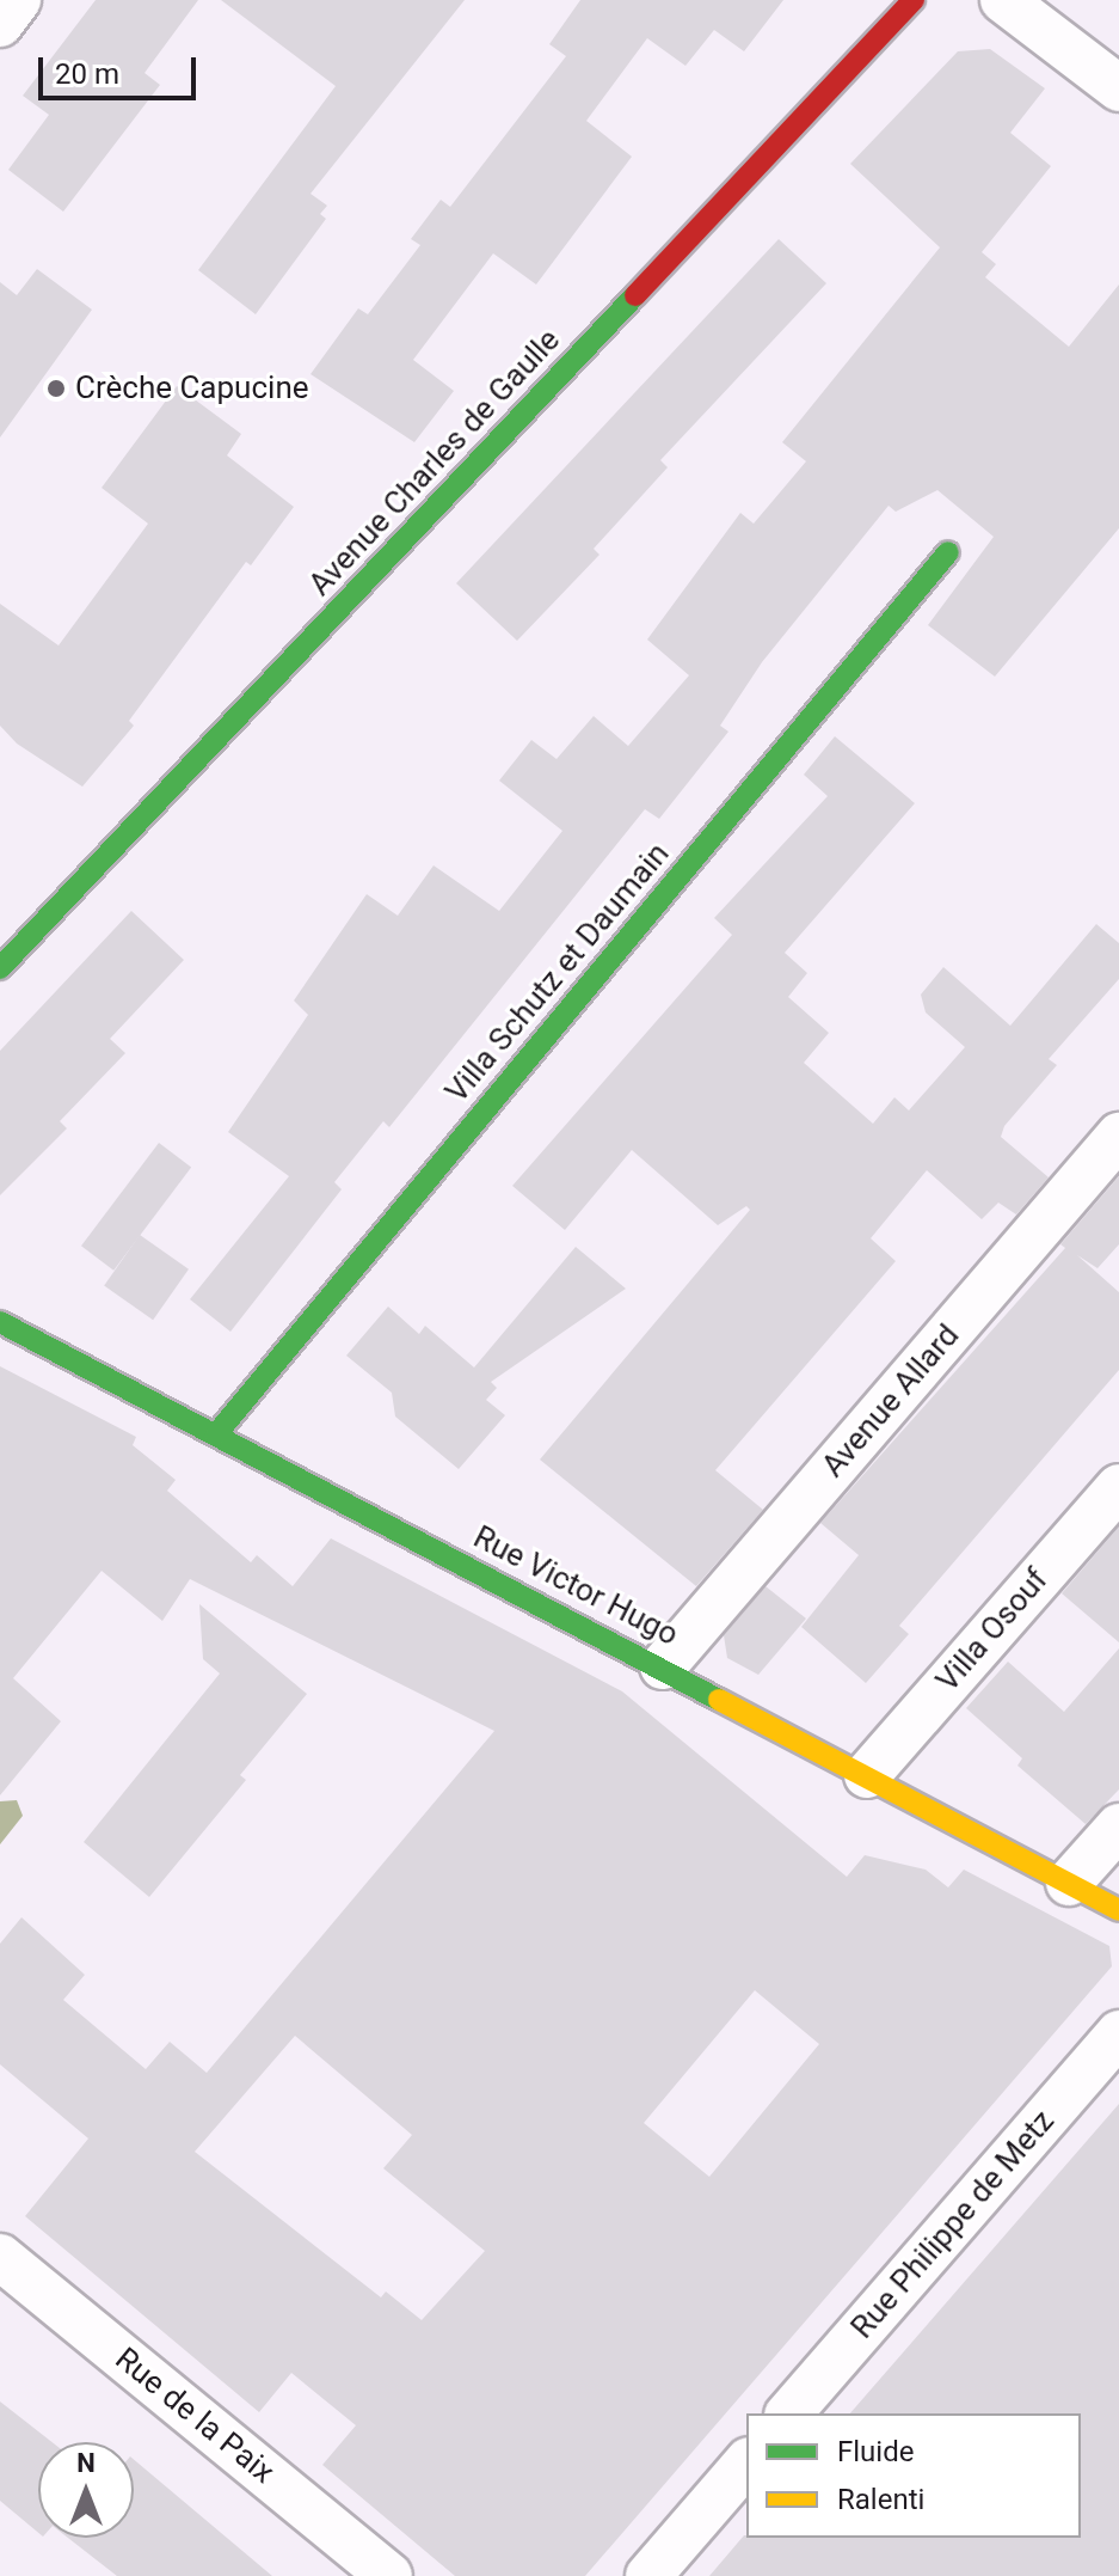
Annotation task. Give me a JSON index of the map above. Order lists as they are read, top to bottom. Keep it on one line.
{"streets":{"street":["Avenue Charles de Gaulle","Villa Schutz et Daumain","Avenue Allard","Rue Victor Hugo","Villa Osouf","Rue Philippe de Metz","Rue de la Paix"]},"crossings":[["Villa Schutz et Daumain","Rue Victor Hugo"],["Avenue Allard","Rue Victor Hugo"],["Rue Victor Hugo","Villa Osouf"]],"places":["Crèche Capucine"],"legend":["Fluide","Ralenti"],"scale_bar":"20 m","north":"top"}
